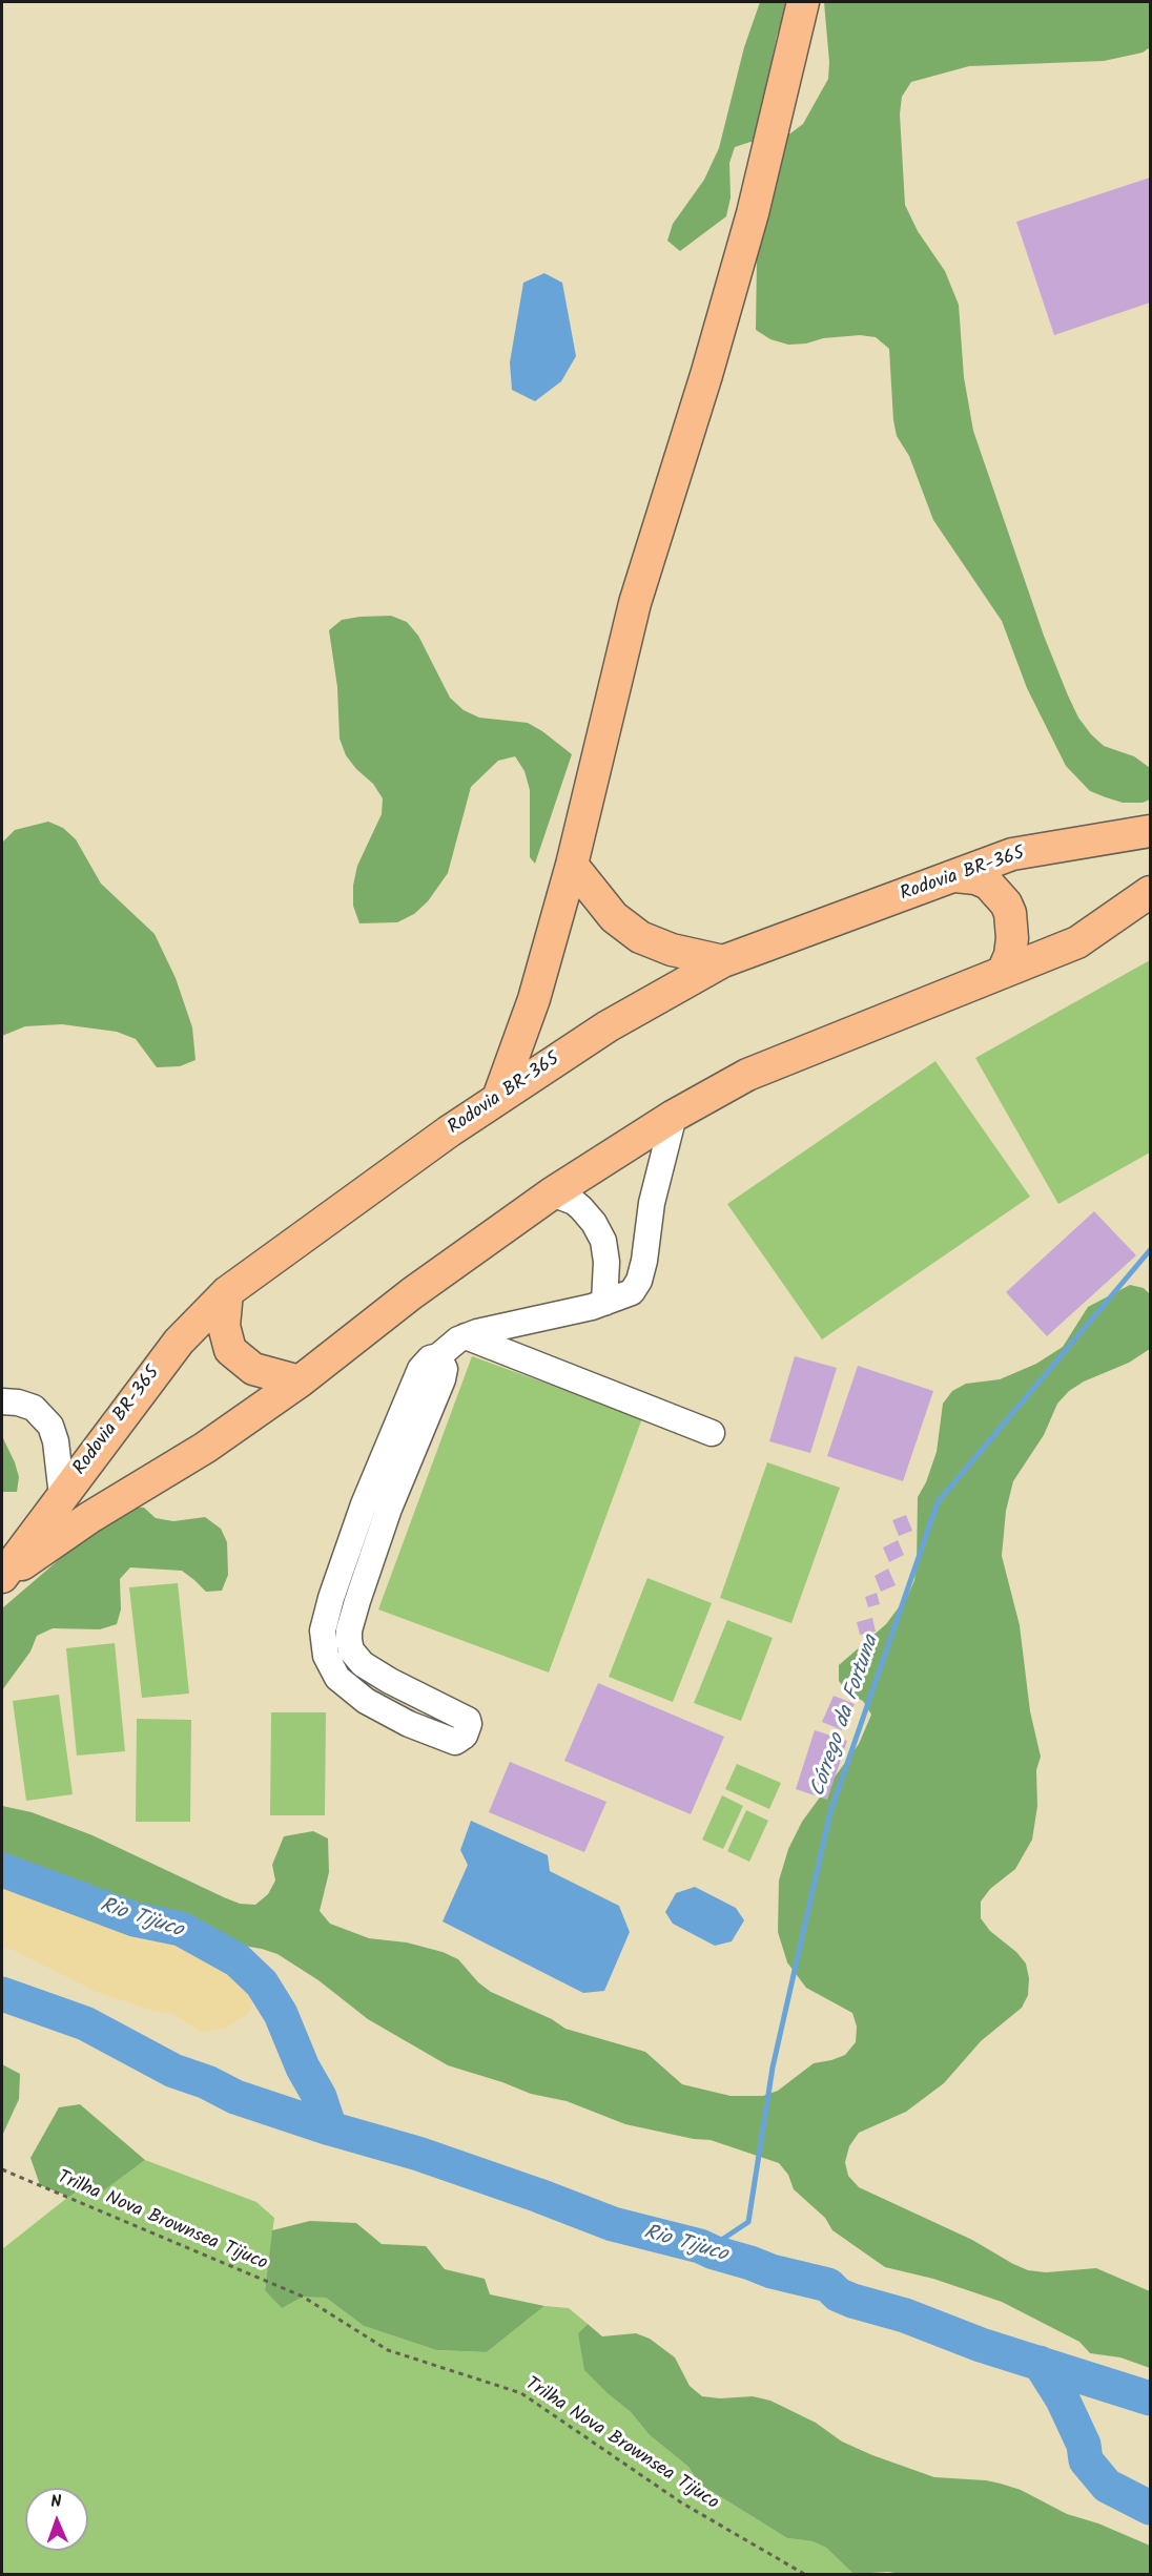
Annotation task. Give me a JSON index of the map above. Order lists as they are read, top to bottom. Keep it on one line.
{"streets":{"main road":["Rodovia BR-365"],"path":["Trilha Nova Brownsea Tijuco"]},"water":["Córrego da Fortuna","Rio Tijuco"],"north":"top"}
